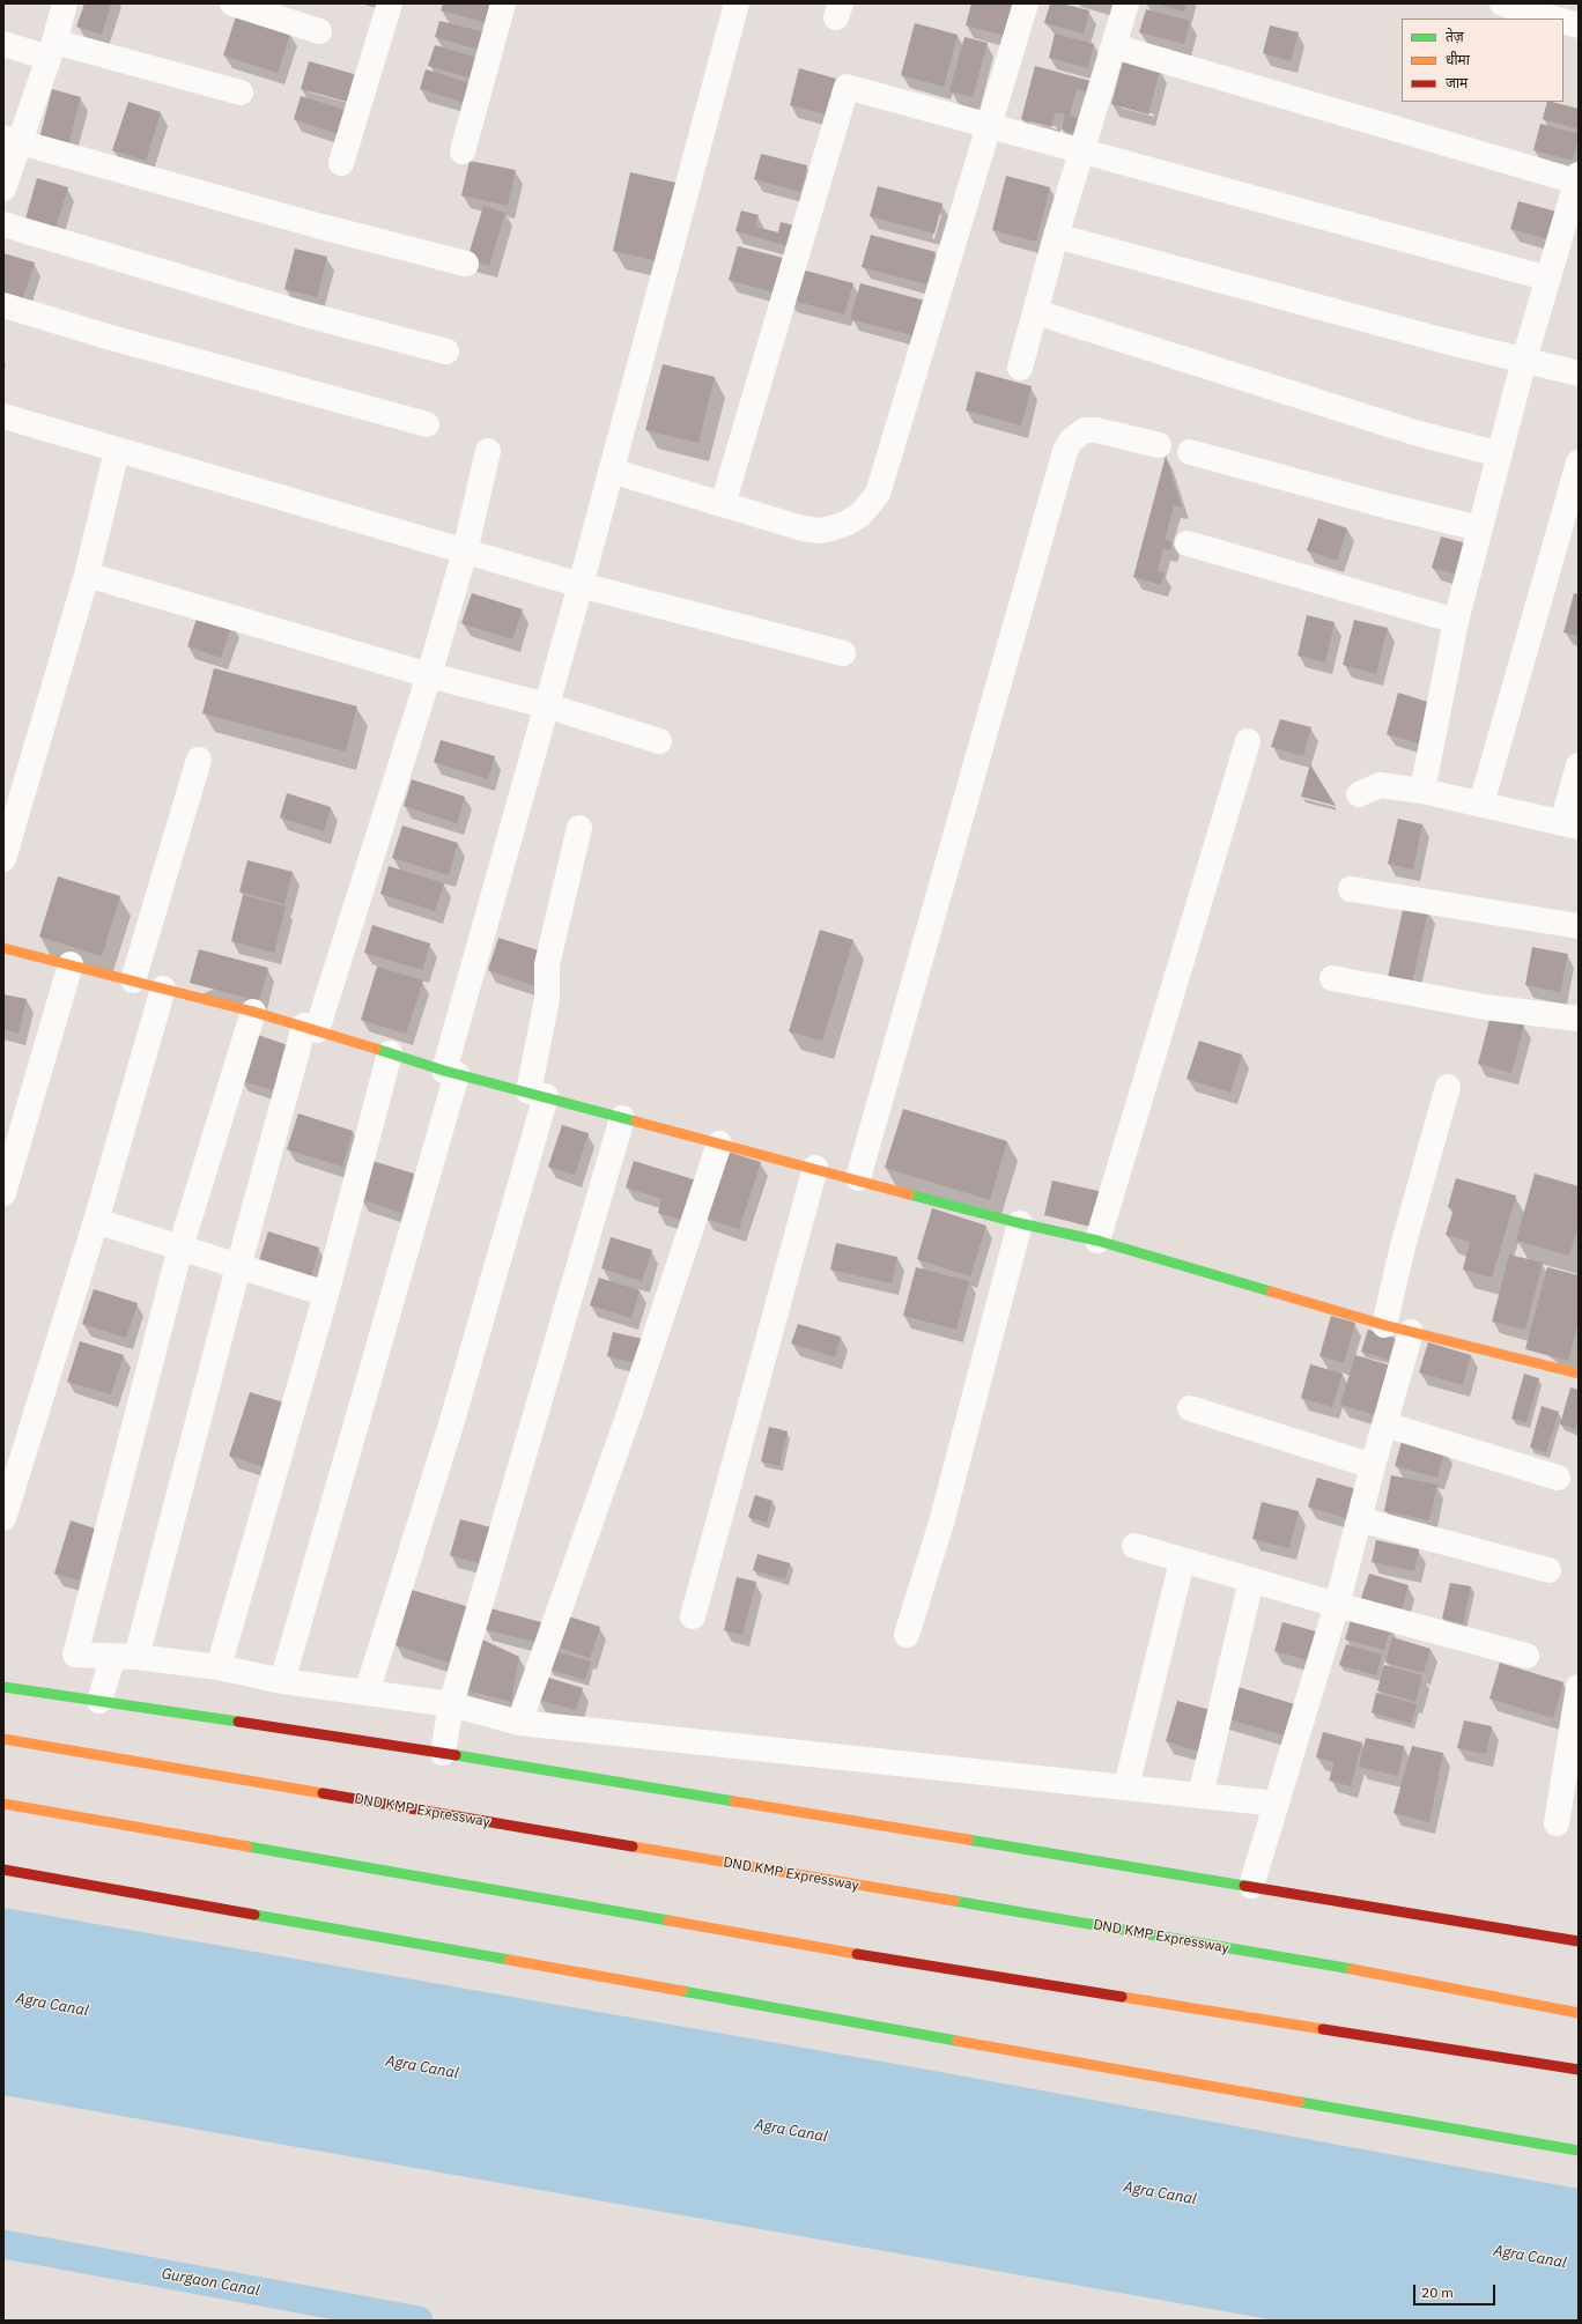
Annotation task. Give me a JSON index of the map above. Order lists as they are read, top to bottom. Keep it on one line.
{"streets":{"main road":["DND KMP Expressway"]},"water":["Agra Canal","Gurgaon Canal"],"legend":["तेज़","धीमा","जाम"],"scale_bar":"20 m"}
